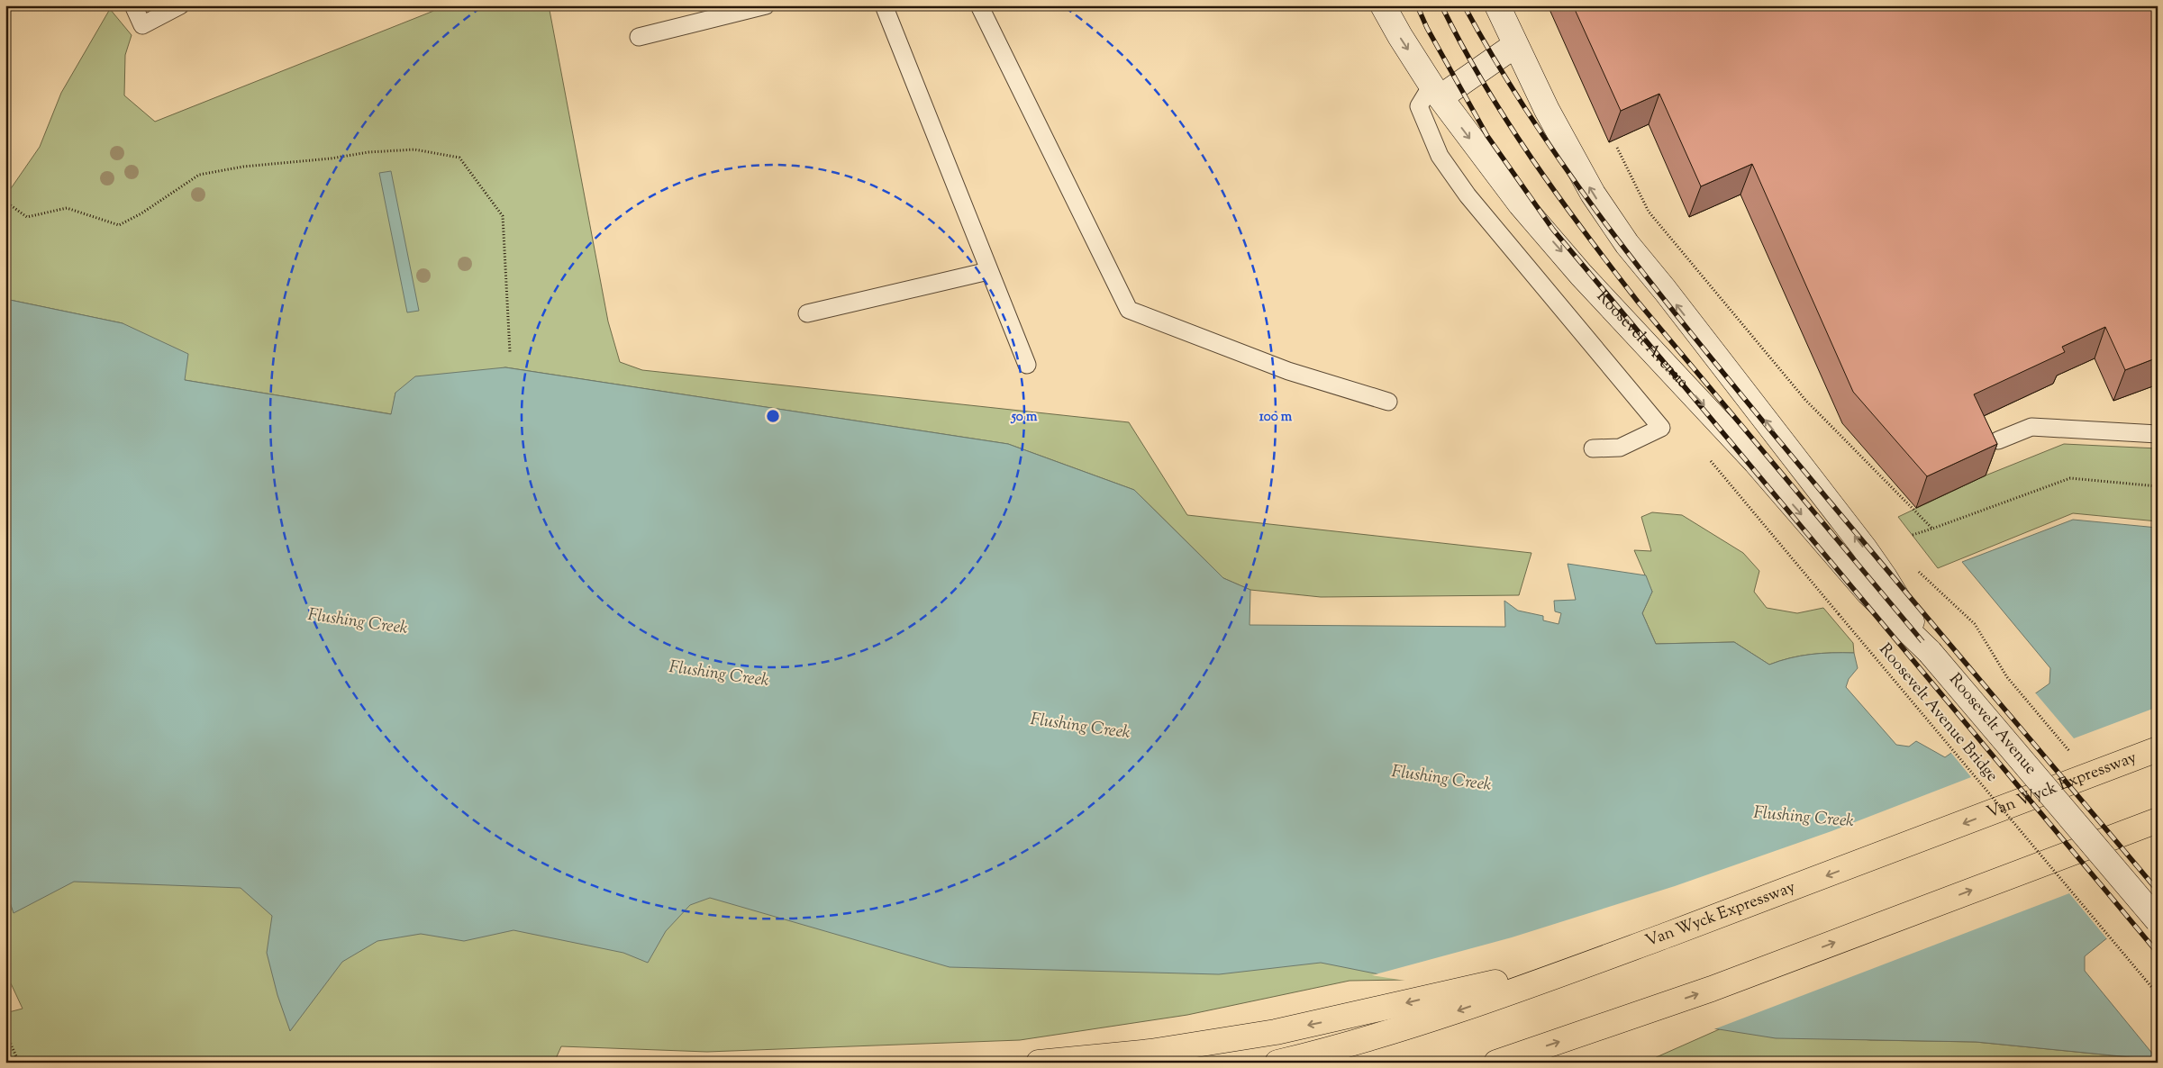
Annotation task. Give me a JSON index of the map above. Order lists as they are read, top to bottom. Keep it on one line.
{"streets":{"highway":["Van Wyck Expressway"],"main road":["Roosevelt Avenue"],"path":["Roosevelt Avenue Bridge"]},"water":["Flushing Creek"],"rings":["50 m","100 m"]}
